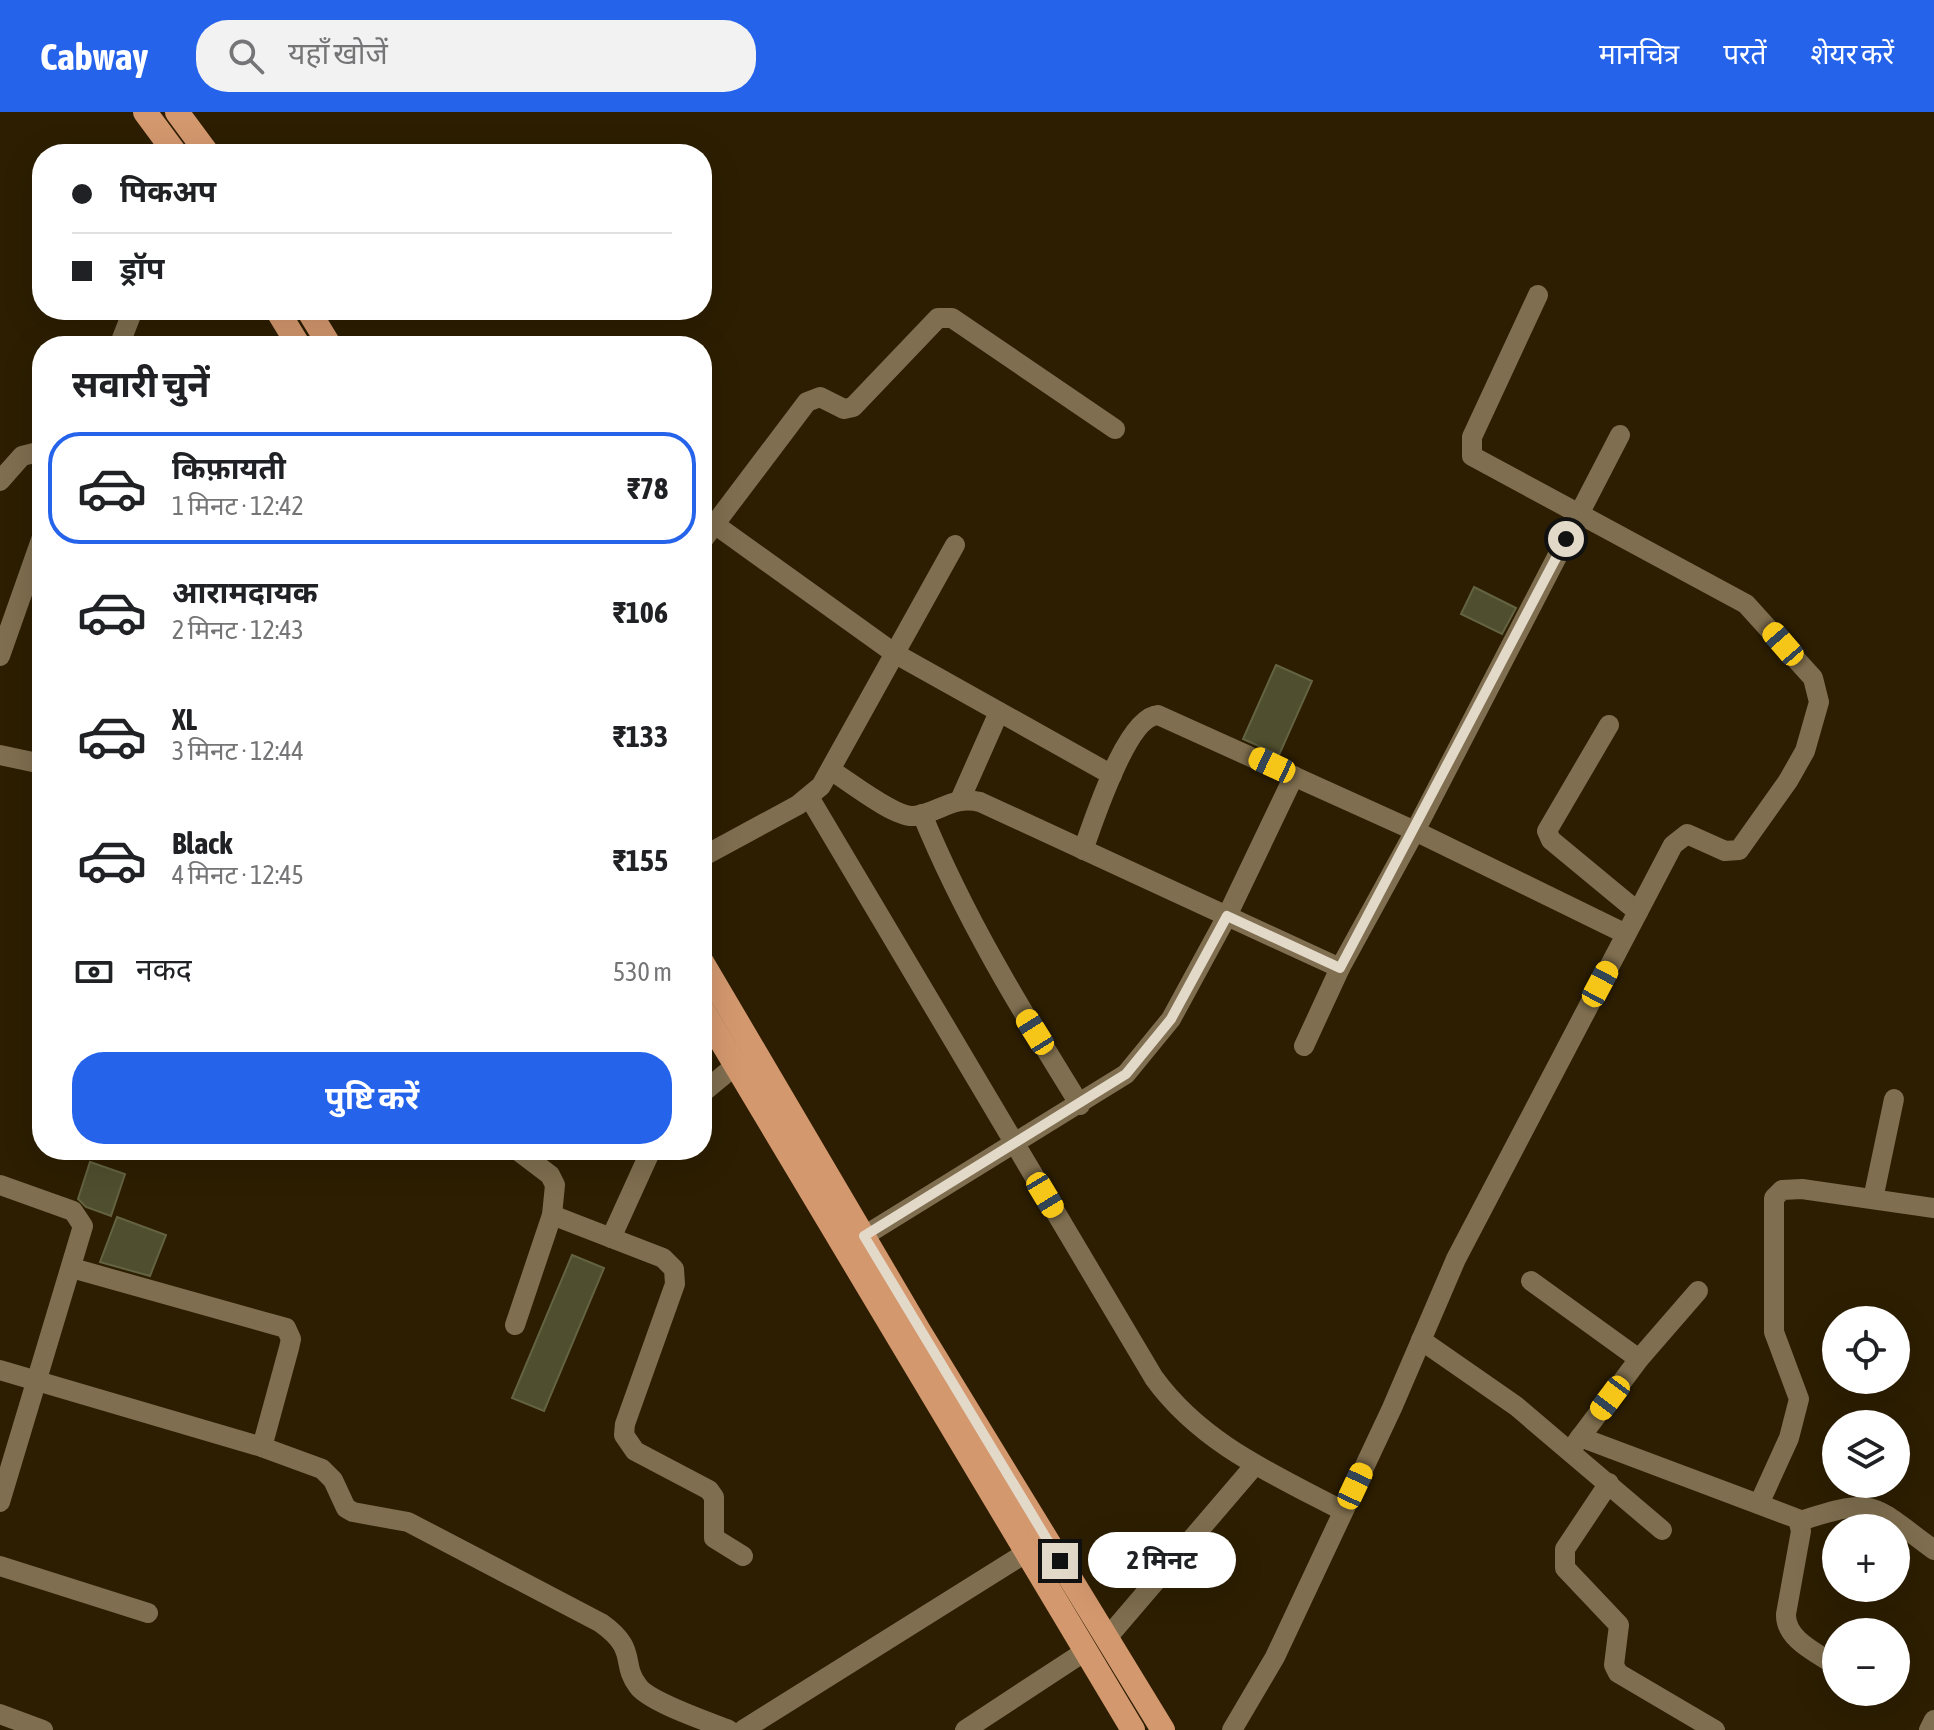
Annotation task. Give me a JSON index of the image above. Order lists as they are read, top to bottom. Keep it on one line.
{"page":{"header":"Cabway","search":"यहाँ खोजें","nav":["मानचित्र","परतें","शेयर करें"],"banner":["पिकअप","ड्रॉप"],"heading":"सवारी चुनें","list":[{"name":"किफ़ायती","note":"1 मिनट · 12:42","value":"₹78"},{"name":"आरामदायक","note":"2 मिनट · 12:43","value":"₹106"},{"name":"XL","note":"3 मिनट · 12:44","value":"₹133"},{"name":"Black","note":"4 मिनट · 12:45","value":"₹155"}],"pay":["नकद","530 m"],"buttons":"पुष्टि करें","map_buttons":["+","−"],"bubble":"2 मिनट"}}
